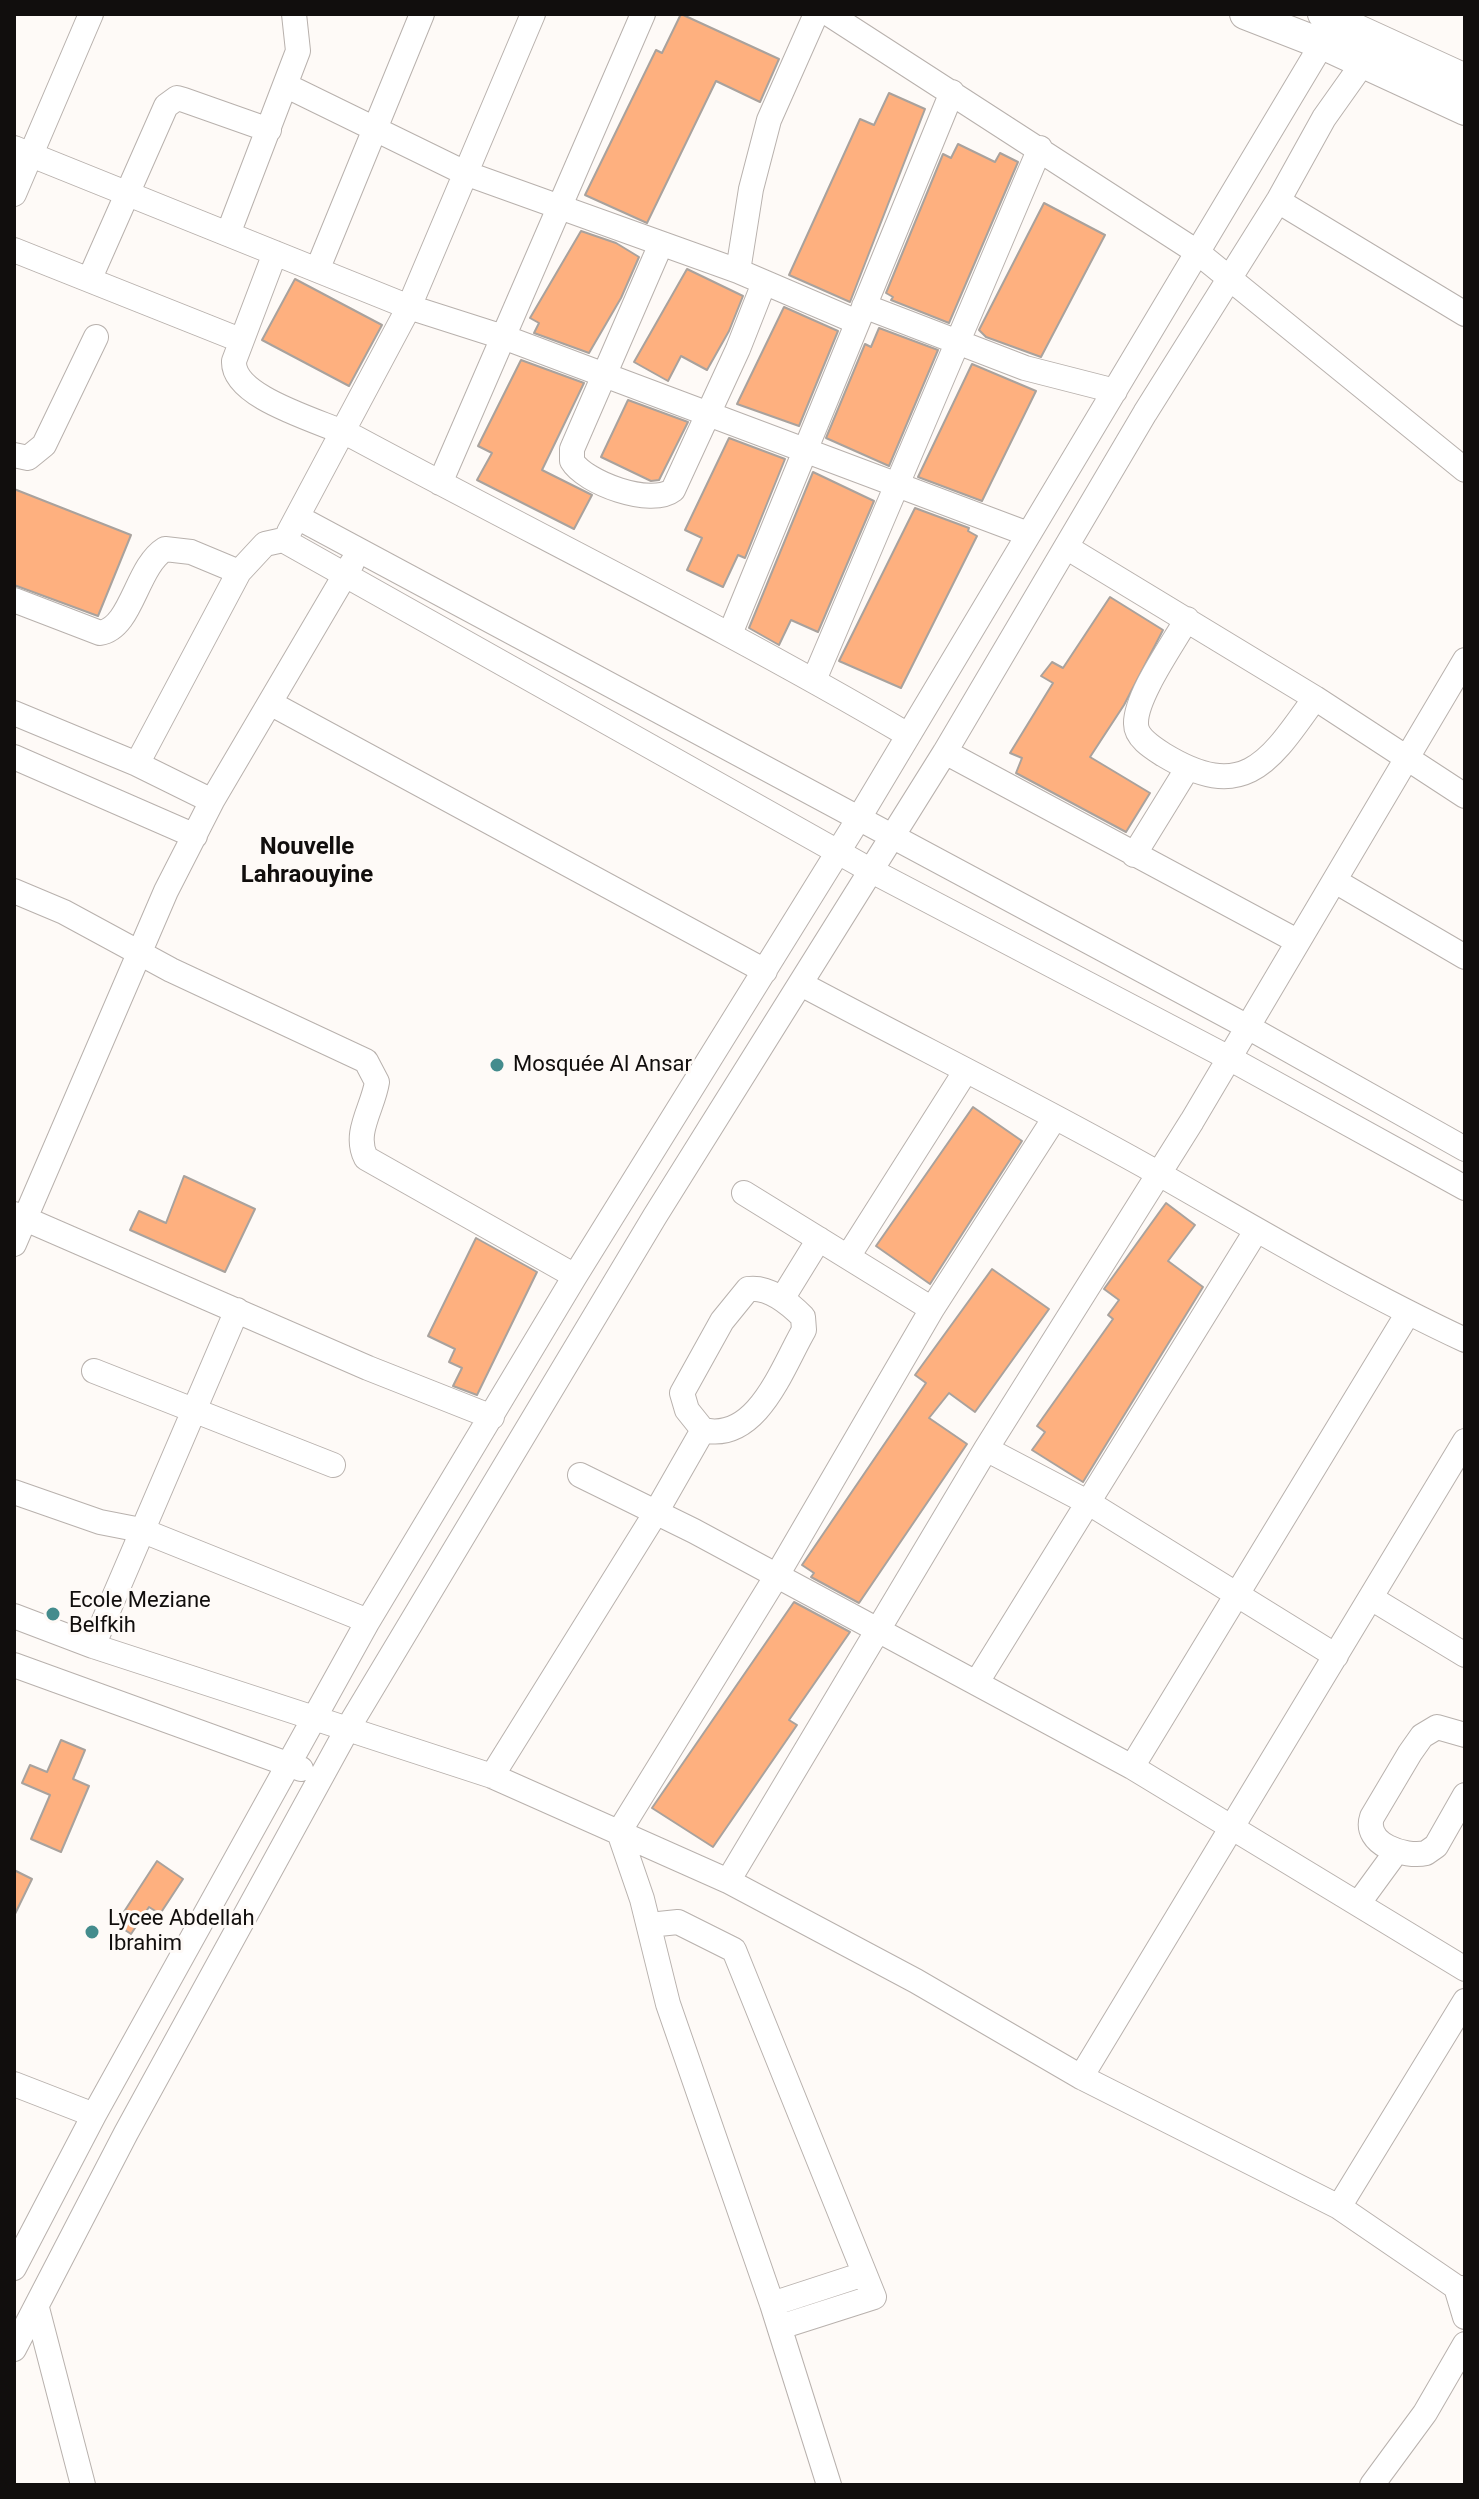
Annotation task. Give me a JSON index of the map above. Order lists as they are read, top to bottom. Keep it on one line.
{"districts":["Nouvelle Lahraouyine"],"places":["Mosquée Al Ansar","Ecole Meziane Belfkih","Lycee Abdellah Ibrahim"]}
